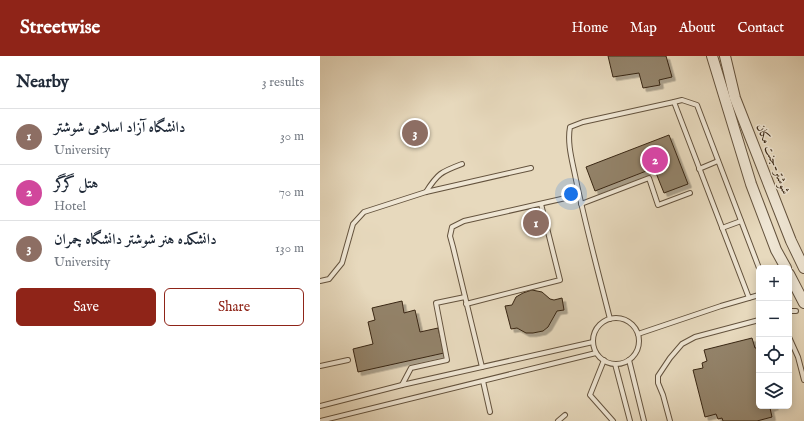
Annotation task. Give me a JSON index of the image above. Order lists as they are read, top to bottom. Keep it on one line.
{"streets":{"street":["شوشتر-جنت مکان"]},"page":{"header":"Streetwise","nav":["Home","Map","About","Contact"],"heading":["Nearby","3 results"],"list":[{"mark":"1","name":"دانشگاه آزاد اسلامی شوشتر","note":"University","value":"30 m"},{"mark":"2","name":"هتل گرگر","note":"Hotel","value":"70 m"},{"mark":"3","name":"دانشکده هنر شوشتر دانشگاه چمران","note":"University","value":"130 m"}],"pins":["3","2","1"],"map_buttons":["+","−"],"buttons":["Save","Share"]}}
